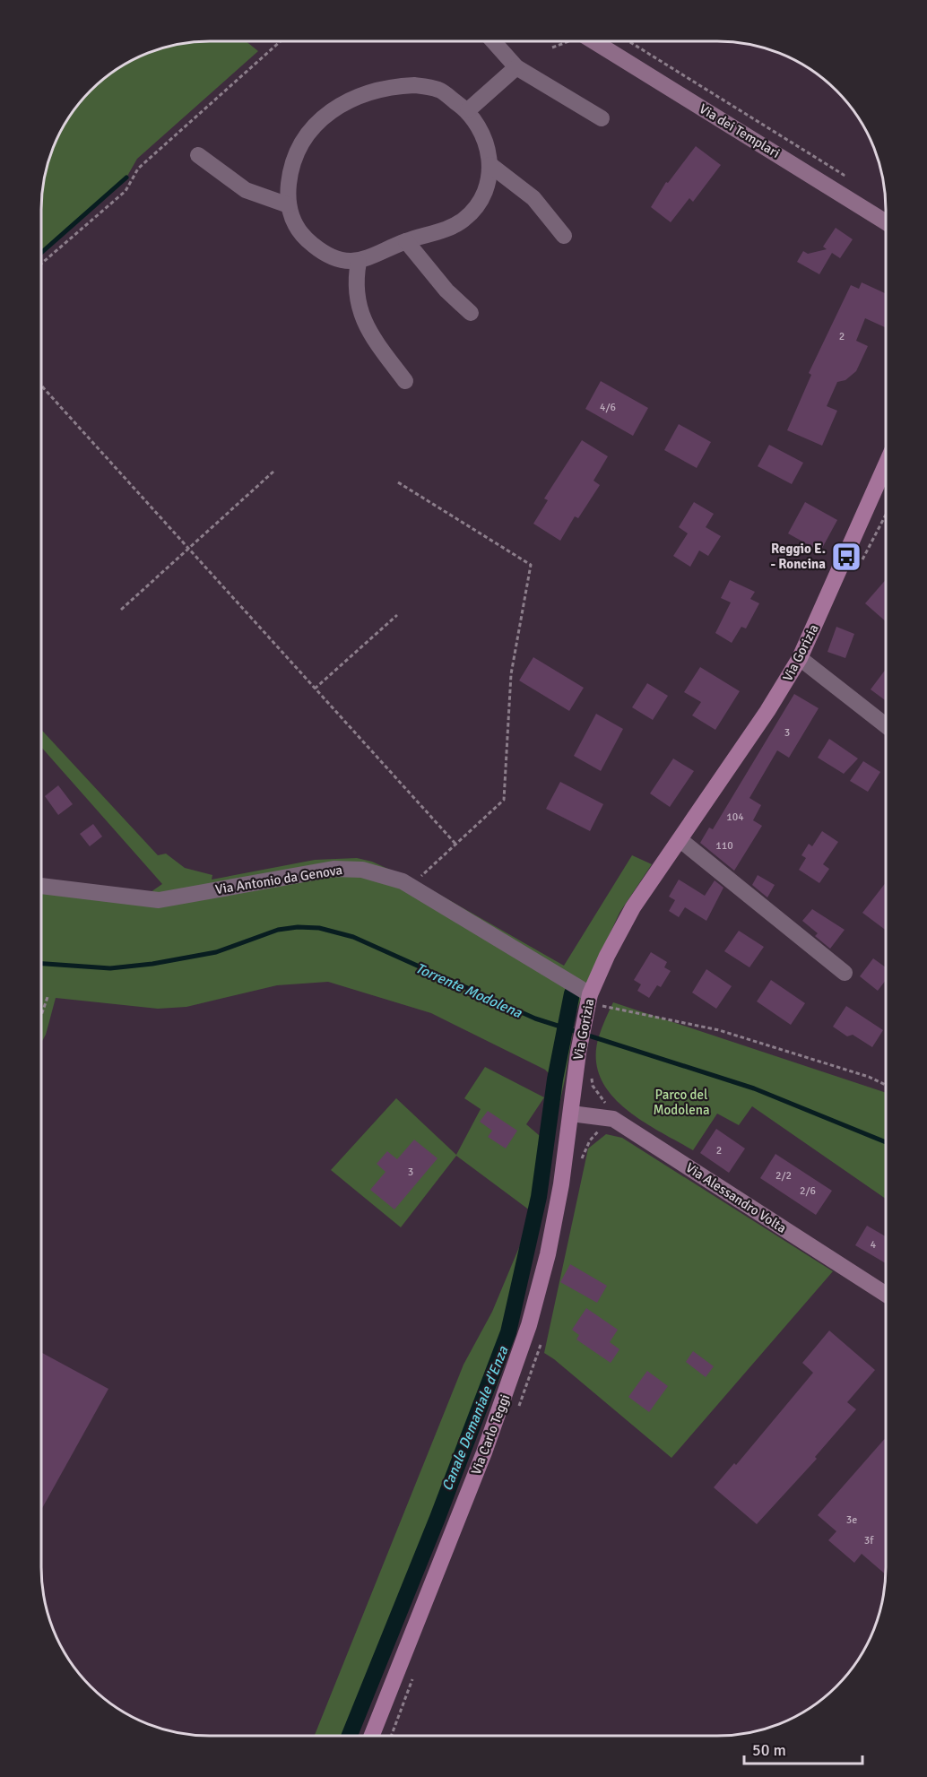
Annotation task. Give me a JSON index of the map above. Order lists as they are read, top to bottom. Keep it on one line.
{"streets":{"main road":["Via Gorizia","Via Carlo Teggi"],"street":["Via dei Templari","Via Antonio da Genova","Via Alessandro Volta"]},"crossings":[["Via Gorizia","Via Antonio da Genova"],["Via Gorizia","Via Alessandro Volta"],["Via Gorizia","Via Carlo Teggi"],["Via Alessandro Volta","Via Carlo Teggi"]],"water":["Torrente Modolena","Canale Demaniale d'Enza"],"parks":["Parco del Modolena"],"places":{"bus stop":["Reggio E. - Roncina"]},"house_numbers":["2","4/6","3","104","110","2","3","2/2","2/6","4","3e","3f"],"scale_bar":"50 m"}
